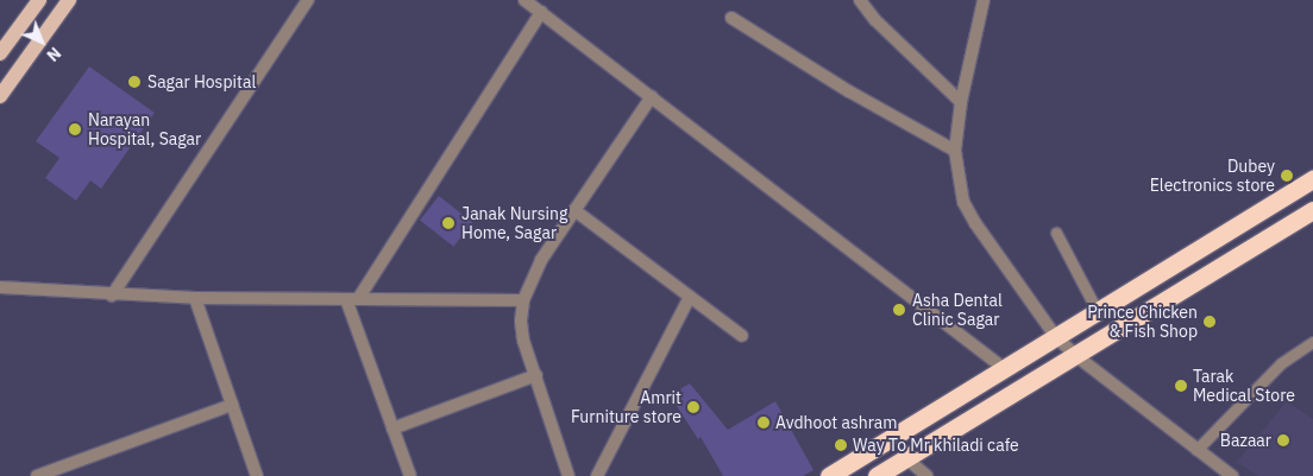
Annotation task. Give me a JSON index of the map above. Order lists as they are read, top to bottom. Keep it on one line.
{"places":["Sagar Hospital","Narayan Hospital, Sagar","Dubey Electronics store","Janak Nursing Home, Sagar","Asha Dental Clinic Sagar","Prince Chicken & Fish Shop","Tarak Medical Store","Amrit Furniture store","Avdhoot ashram","Bazaar","Way To Mr khiladi cafe"],"north":"bottom right"}
